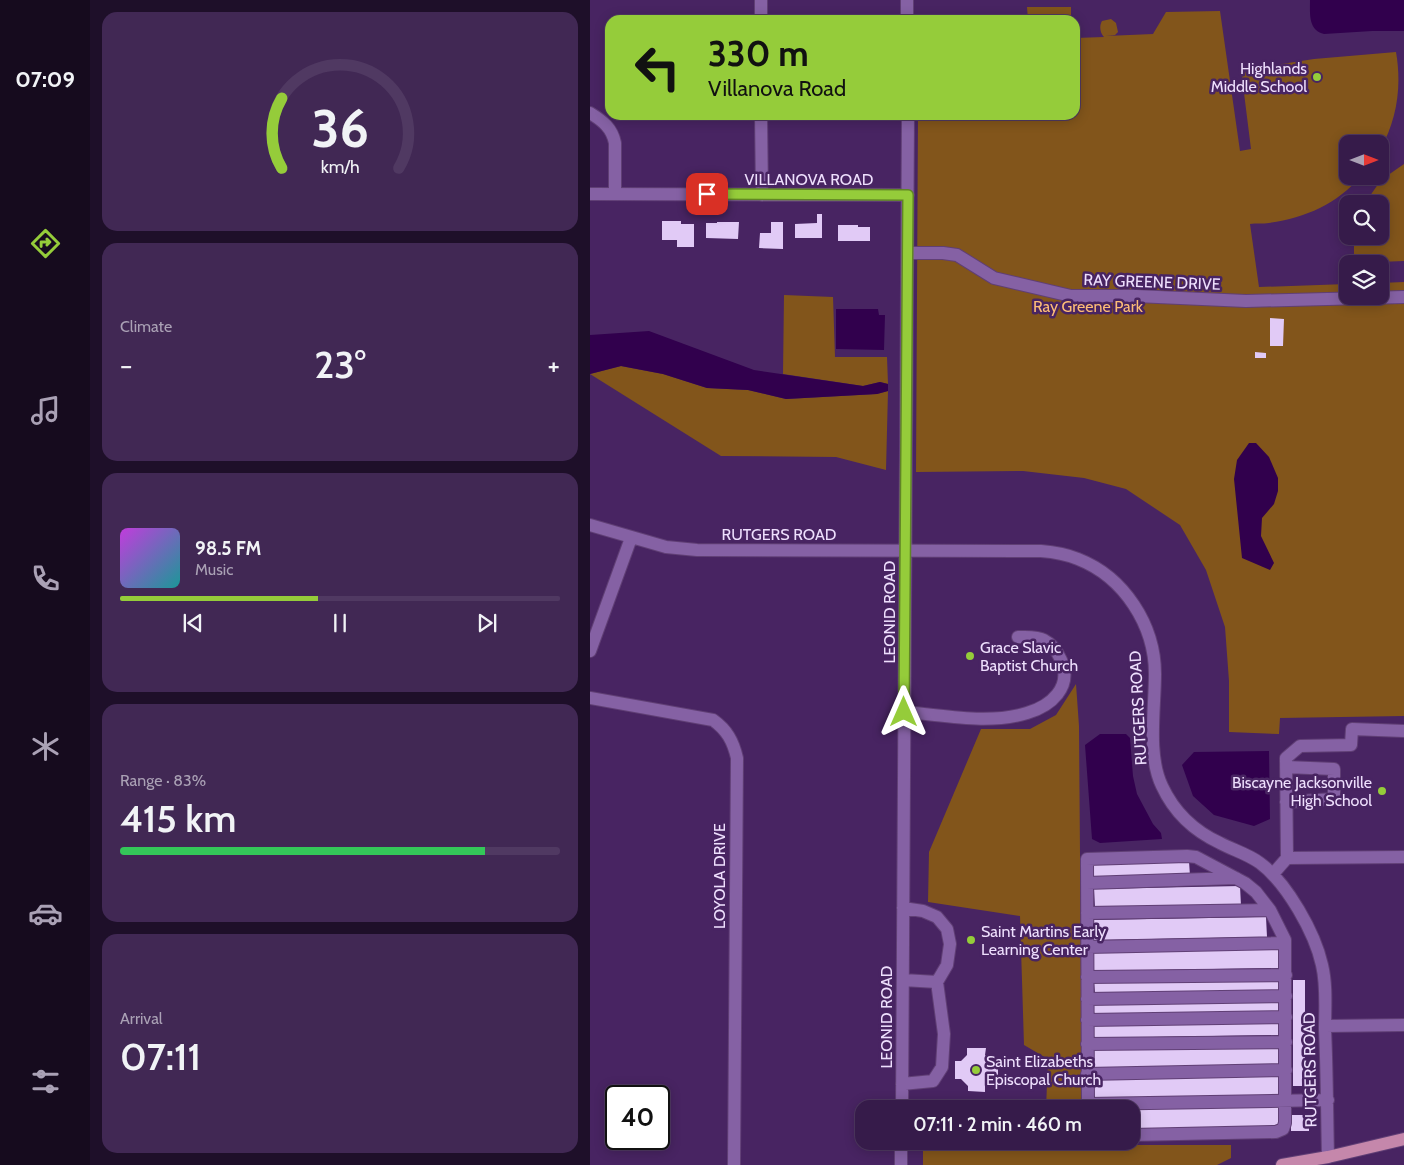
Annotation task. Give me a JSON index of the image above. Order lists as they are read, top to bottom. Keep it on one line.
{"streets":{"street":["VILLANOVA ROAD","RAY GREENE DRIVE","RUTGERS ROAD","LEONID ROAD","LOYOLA DRIVE"]},"crossings":[["VILLANOVA ROAD","LEONID ROAD"],["RAY GREENE DRIVE","LEONID ROAD"],["RUTGERS ROAD","LEONID ROAD"]],"parks":["Ray Greene Park"],"places":["Highlands Middle School","Grace Slavic Baptist Church","Biscayne Jacksonville High School","Saint Martins Early Learning Center","Saint Elizabeths Episcopal Church"],"north":"right","page":{"tabs":"07:09","turn":["330 m","Villanova Road"],"tile":["Climate",["Range · 83%","415 km"],["Arrival","07:11"]],"heat":["−","23°","+"],"song":["98.5 FM","Music"],"limit":"40","trip":"07:11 · 2 min · 460 m","gauge":["36","km/h"]}}
